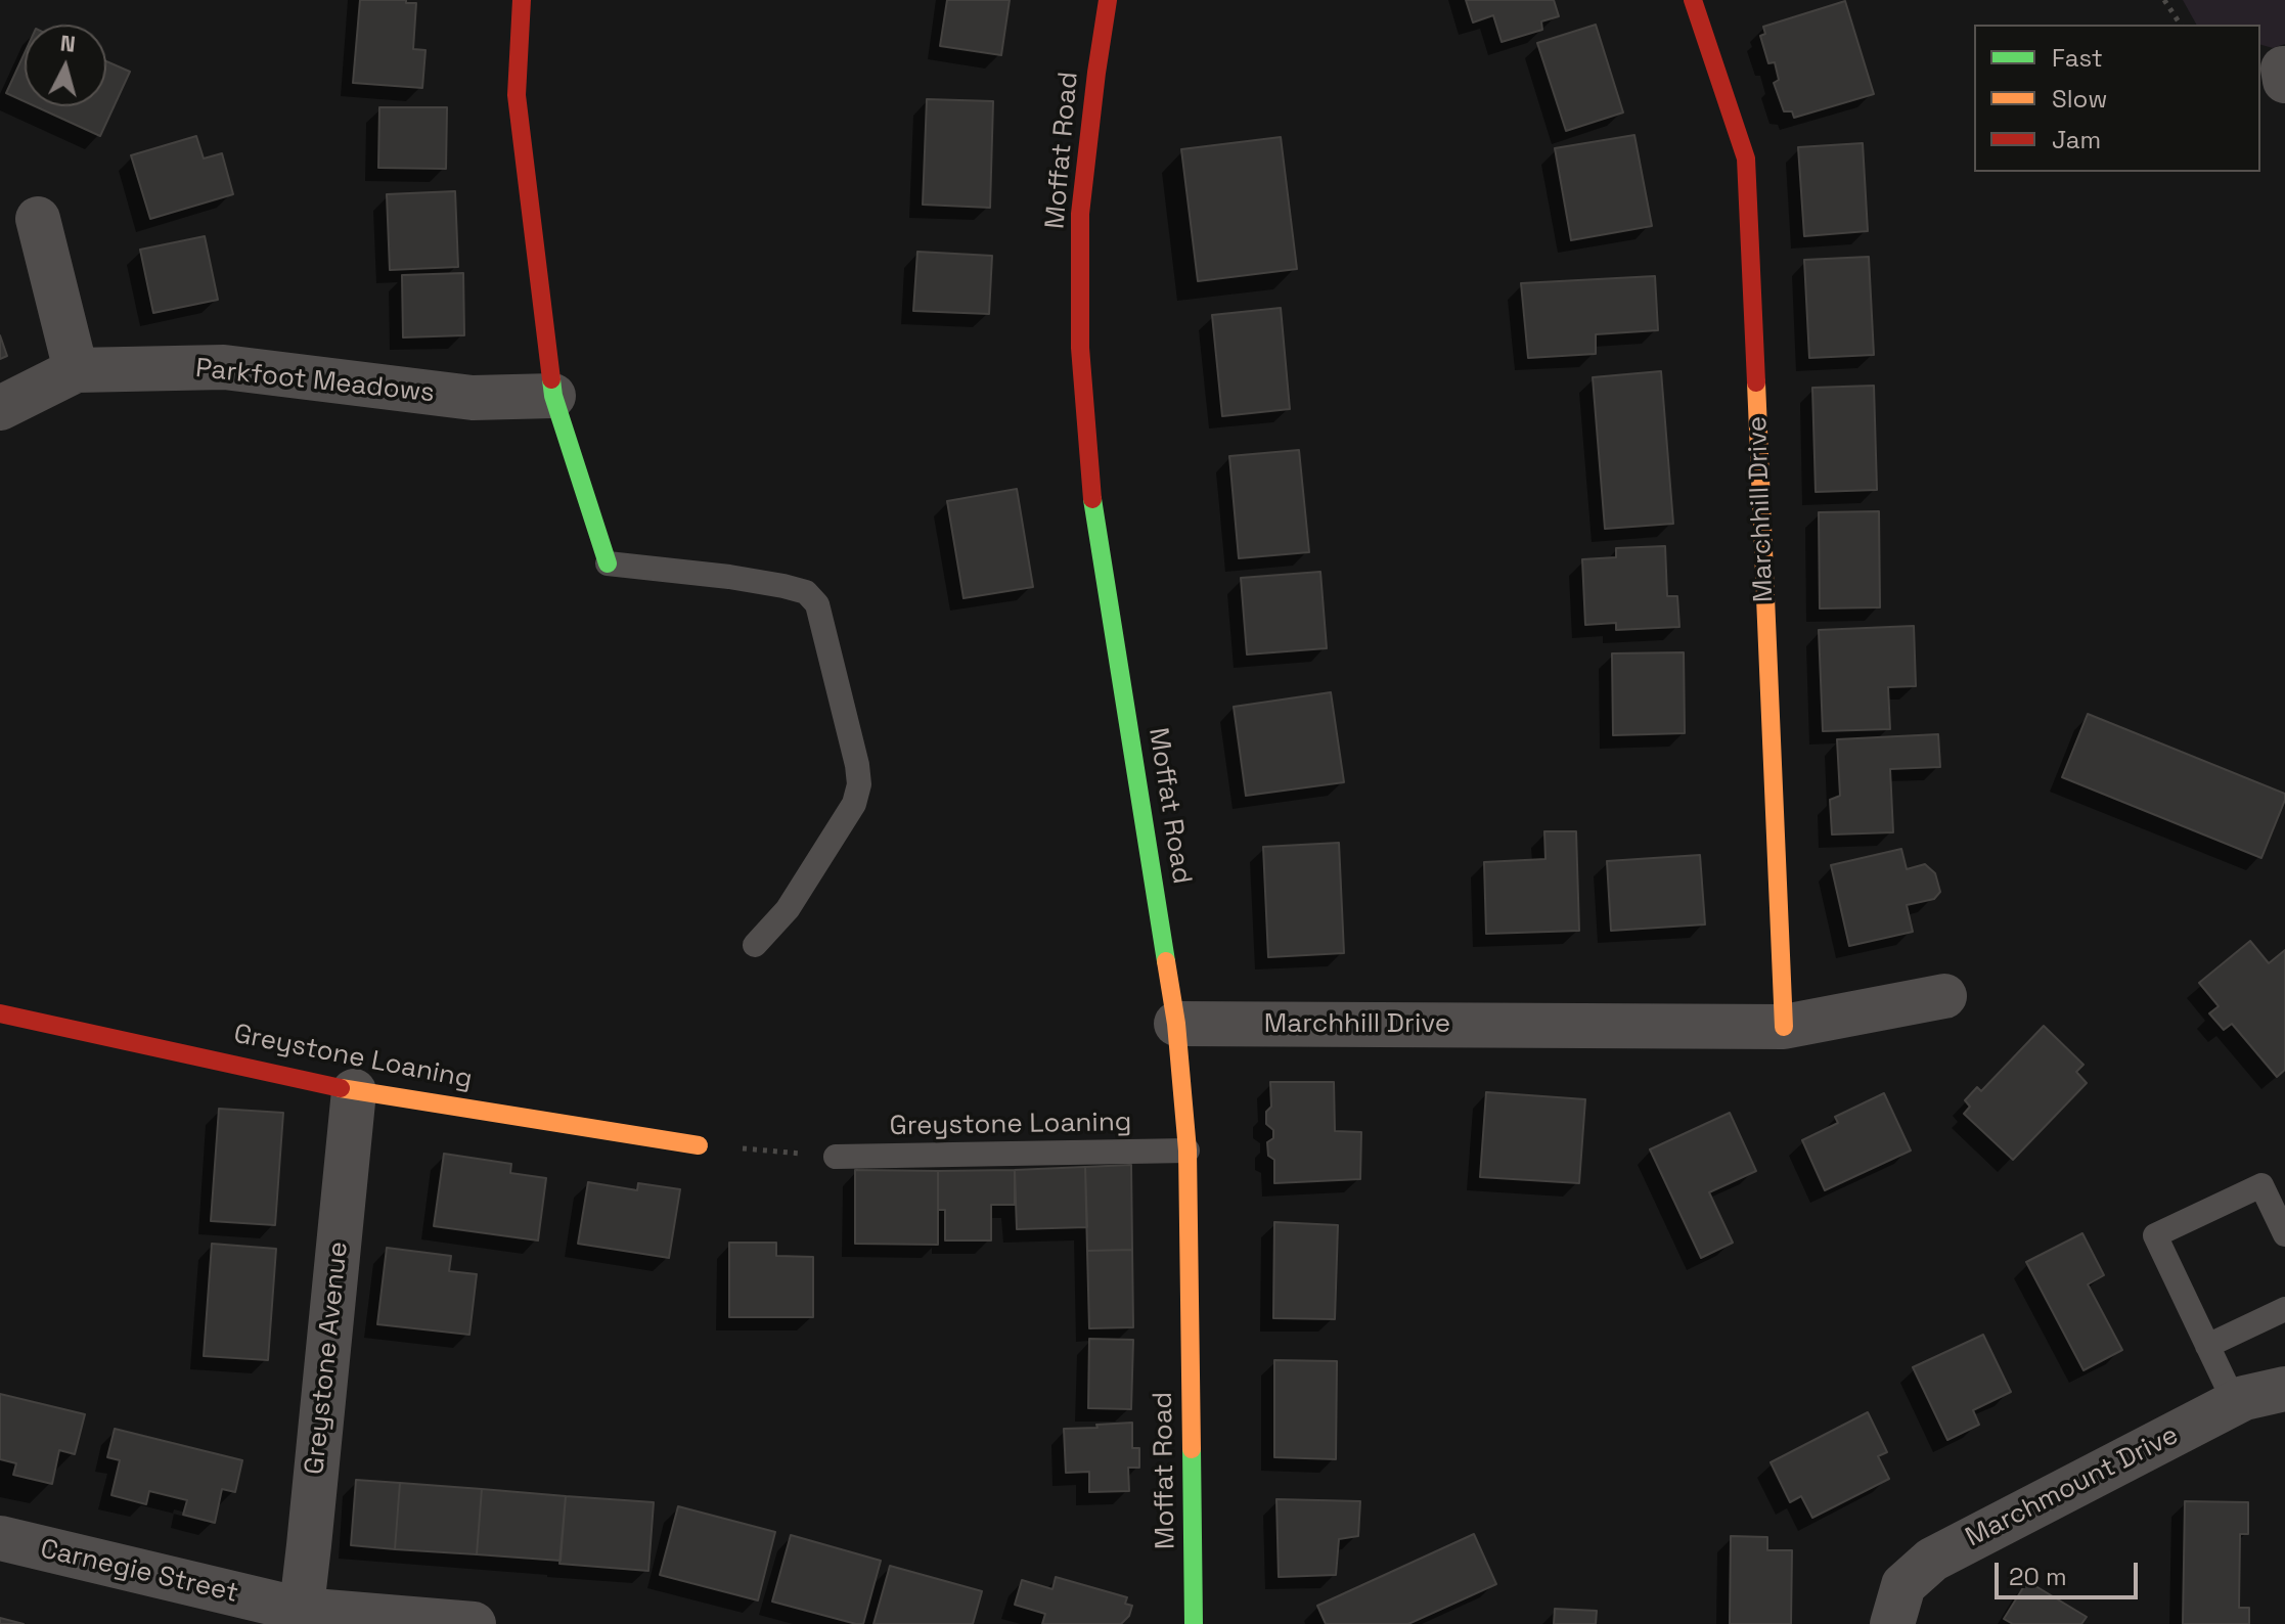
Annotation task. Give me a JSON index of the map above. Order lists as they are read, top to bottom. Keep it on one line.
{"streets":{"street":["Moffat Road","Parkfoot Meadows","Marchhill Drive","Greystone Loaning","Greystone Avenue","Marchmount Drive","Carnegie Street"]},"crossings":[["Moffat Road","Marchhill Drive"],["Moffat Road","Greystone Loaning"],["Greystone Loaning","Greystone Avenue"],["Greystone Avenue","Carnegie Street"]],"legend":["Fast","Slow","Jam"],"scale_bar":"20 m","north":"top"}
